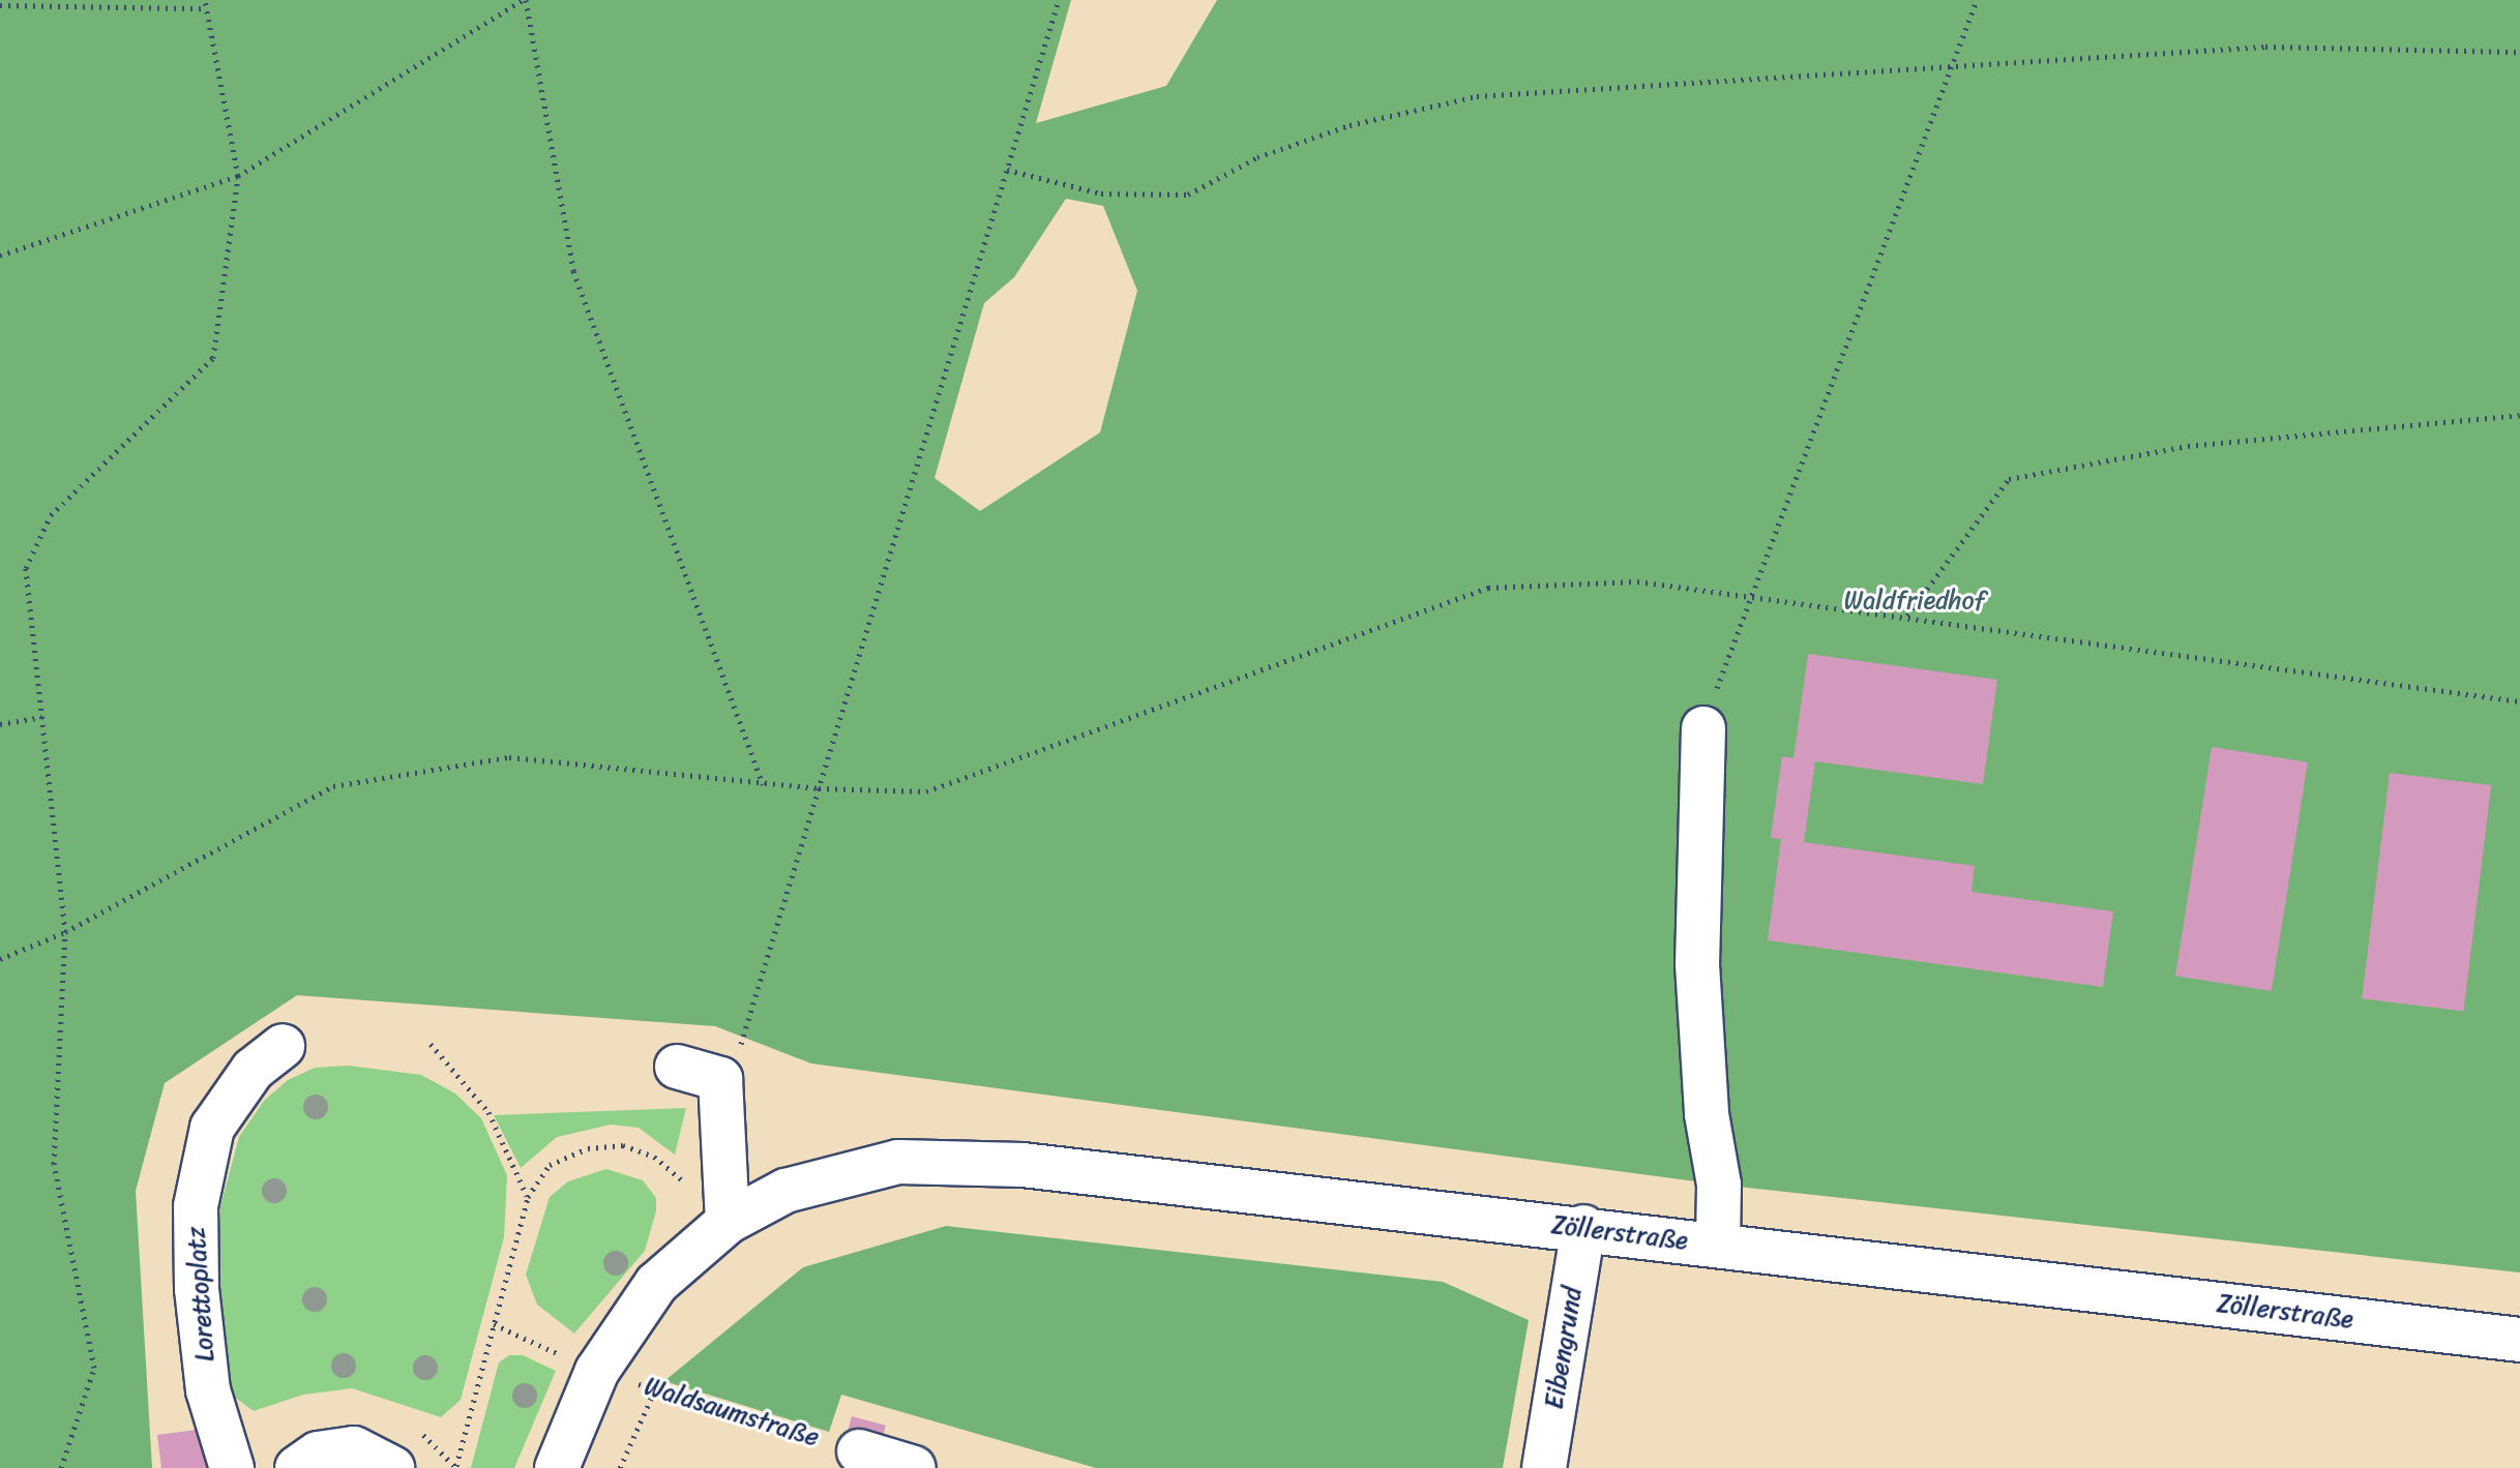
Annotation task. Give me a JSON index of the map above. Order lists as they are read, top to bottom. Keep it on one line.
{"streets":{"street":["Zöllerstraße","Lorettoplatz","Eibengrund"],"path":["Waldsaumstraße"]},"crossings":[["Zöllerstraße","Eibengrund"]],"parks":["Waldfriedhof"]}
